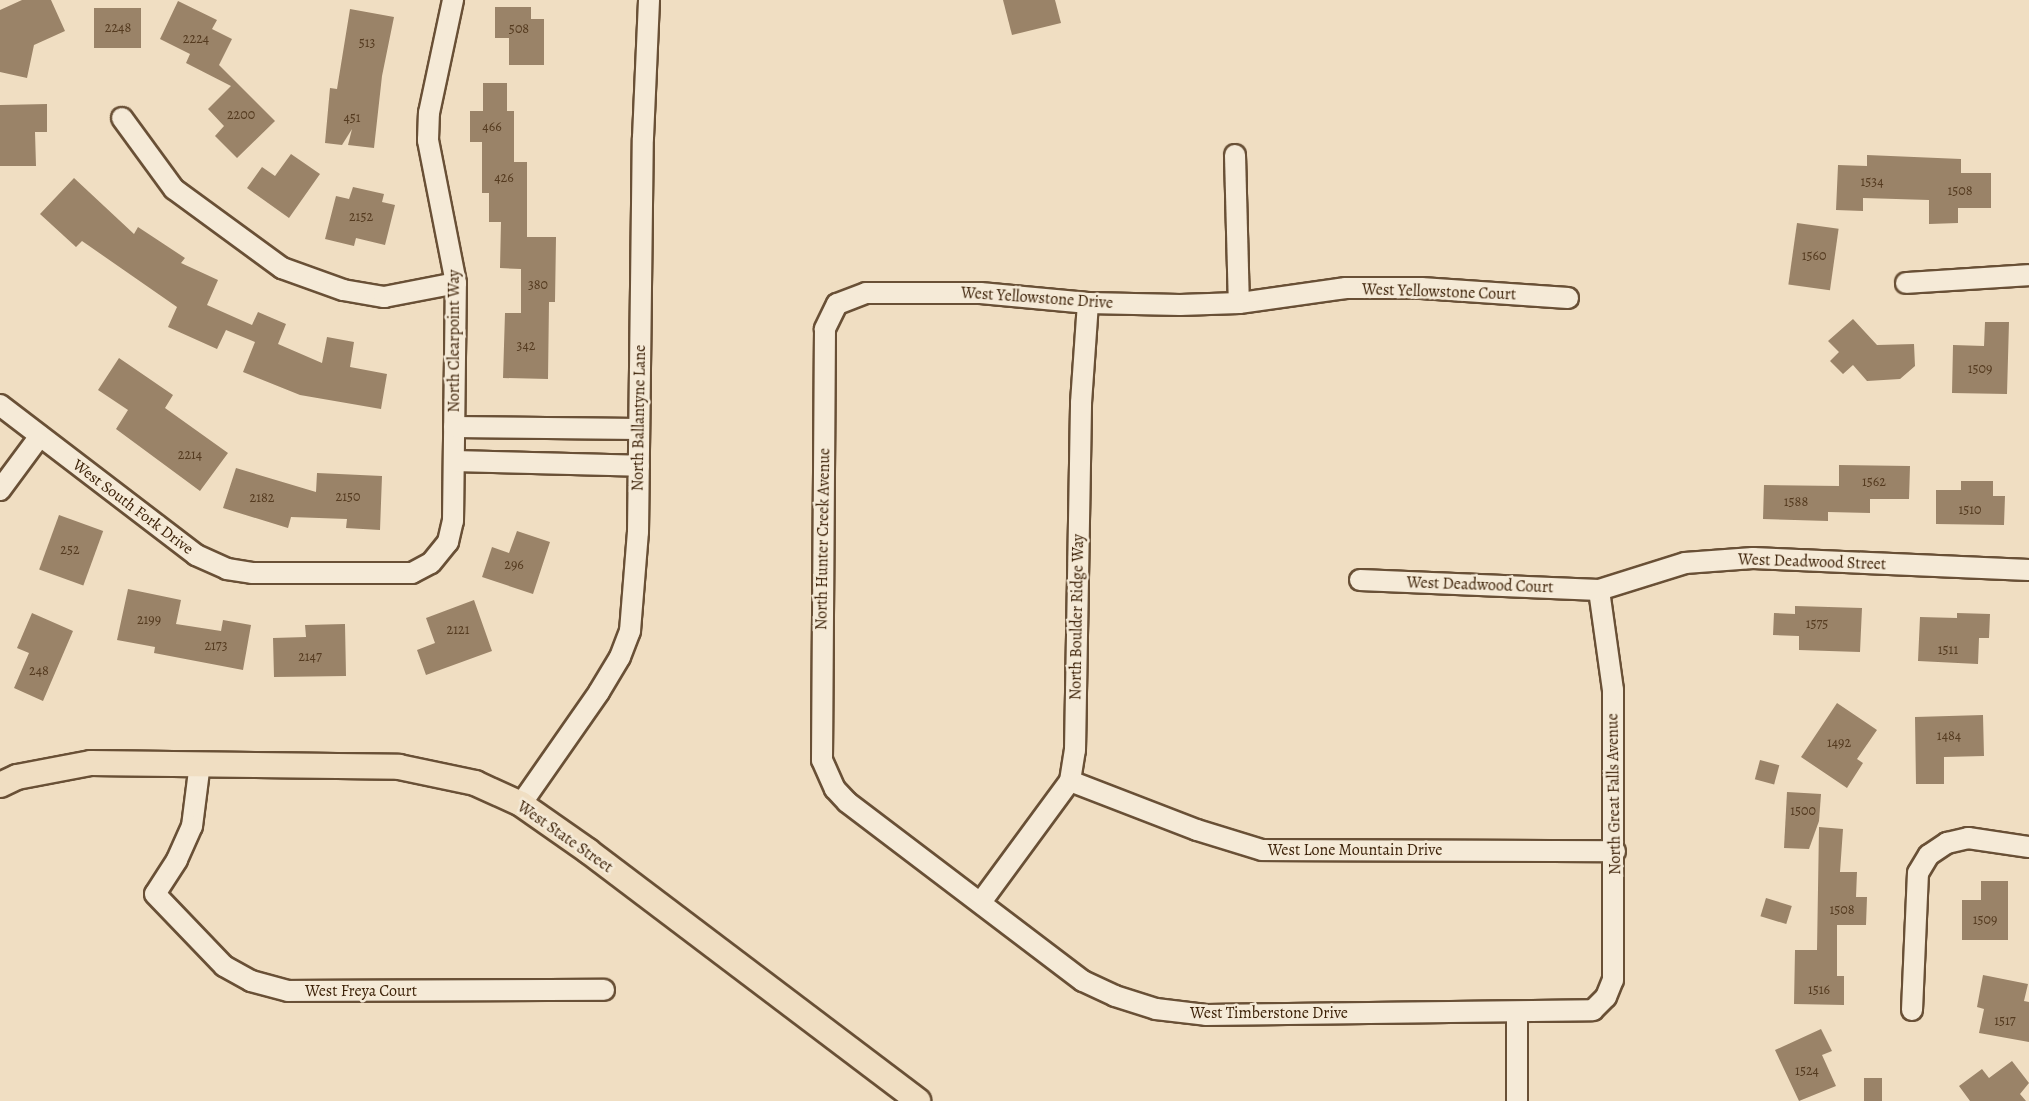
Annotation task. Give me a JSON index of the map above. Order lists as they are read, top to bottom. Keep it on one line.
{"streets":{"main road":["West State Street"],"street":["West Yellowstone Court","West Yellowstone Drive","North Clearpoint Way","North Ballantyne Lane","West South Fork Drive","North Hunter Creek Avenue","West Deadwood Street","West Deadwood Court","North Boulder Ridge Way","North Great Falls Avenue","West Lone Mountain Drive","West Freya Court","West Timberstone Drive"]},"crossings":[["West Yellowstone Court","West Yellowstone Drive"],["West Yellowstone Drive","North Hunter Creek Avenue"],["West Yellowstone Drive","North Boulder Ridge Way"],["North Clearpoint Way","West South Fork Drive"],["North Ballantyne Lane","West State Street"],["North Hunter Creek Avenue","West Timberstone Drive"],["West Deadwood Street","West Deadwood Court"],["West Deadwood Street","North Great Falls Avenue"],["West Deadwood Court","North Great Falls Avenue"],["North Boulder Ridge Way","West Lone Mountain Drive"],["North Boulder Ridge Way","West Timberstone Drive"],["North Great Falls Avenue","West Lone Mountain Drive"],["North Great Falls Avenue","West Timberstone Drive"],["West State Street","West Freya Court"]],"house_numbers":["2248","508","2224","513","2200","451","466","426","1534","1508","2152","1560","380","342","1509","2214","1562","2150","2182","1588","1510","252","296","2199","1575","2121","2173","1511","2147","248","1484","1492","1500","1508","1509","1516","1517","1524"]}
